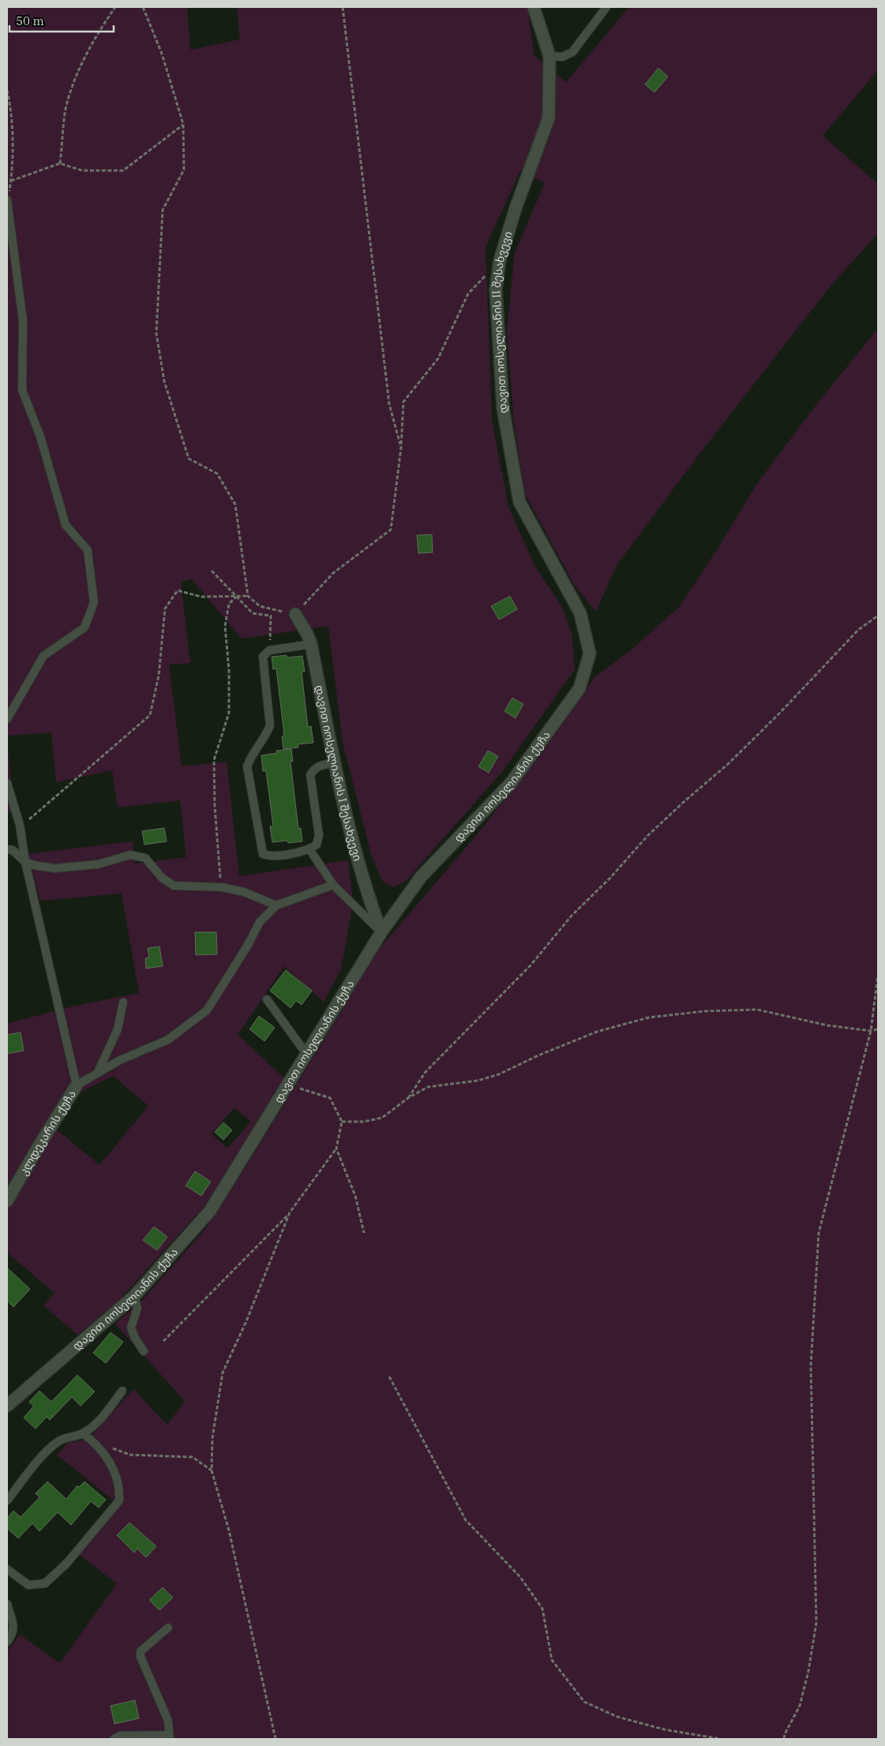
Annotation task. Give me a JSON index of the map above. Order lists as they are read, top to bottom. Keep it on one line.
{"streets":{"street":["დავით იოსელიანის II შესახვევი","დავით იოსელიანის I შესახვევი","დავით იოსელიანის ქუჩა","კლდეკარის ქუჩა"]},"crossings":[["დავით იოსელიანის II შესახვევი","დავით იოსელიანის ქუჩა"],["დავით იოსელიანის I შესახვევი","დავით იოსელიანის ქუჩა"]],"scale_bar":"50 m"}
